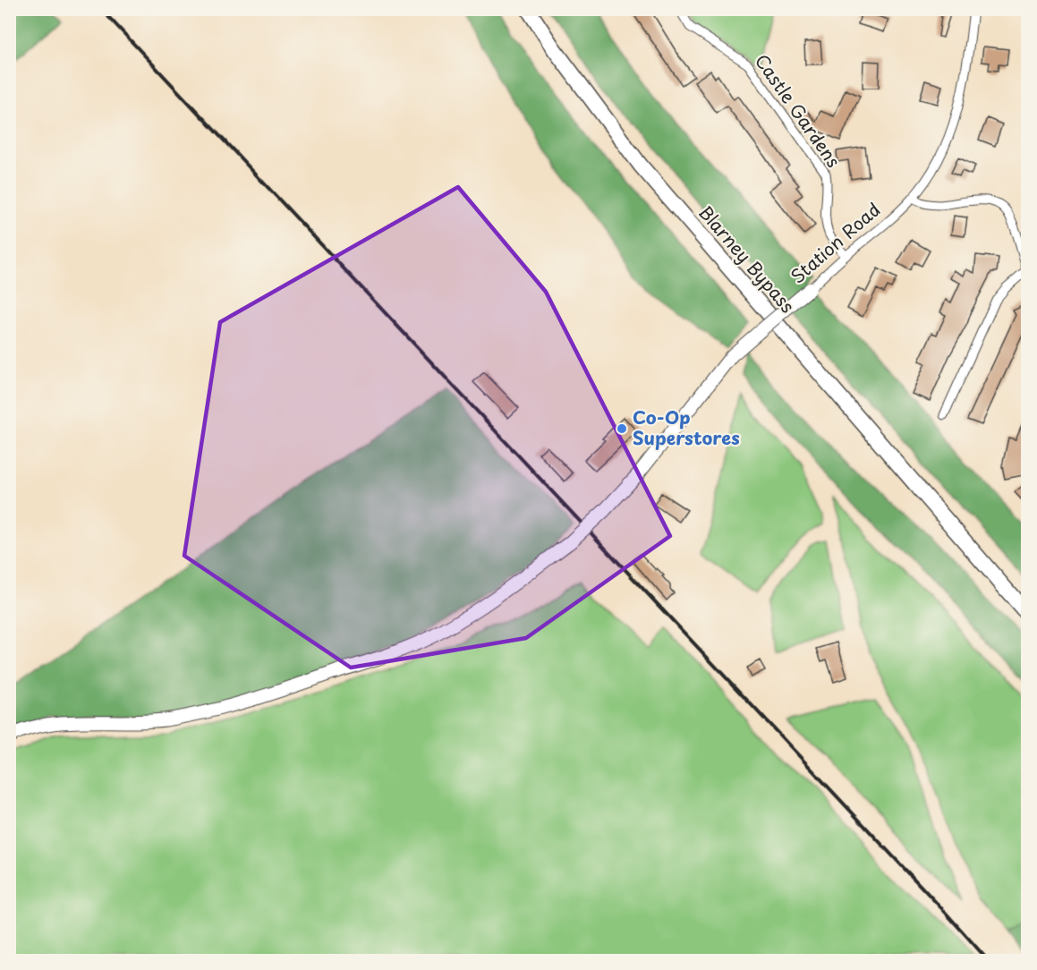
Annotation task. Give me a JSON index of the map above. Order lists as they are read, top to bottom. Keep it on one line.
{"streets":{"highway":["Blarney Bypass"],"street":["Castle Gardens","Station Road"]},"crossings":[["Castle Gardens","Station Road"]],"places":["Co-Op Superstores"]}
